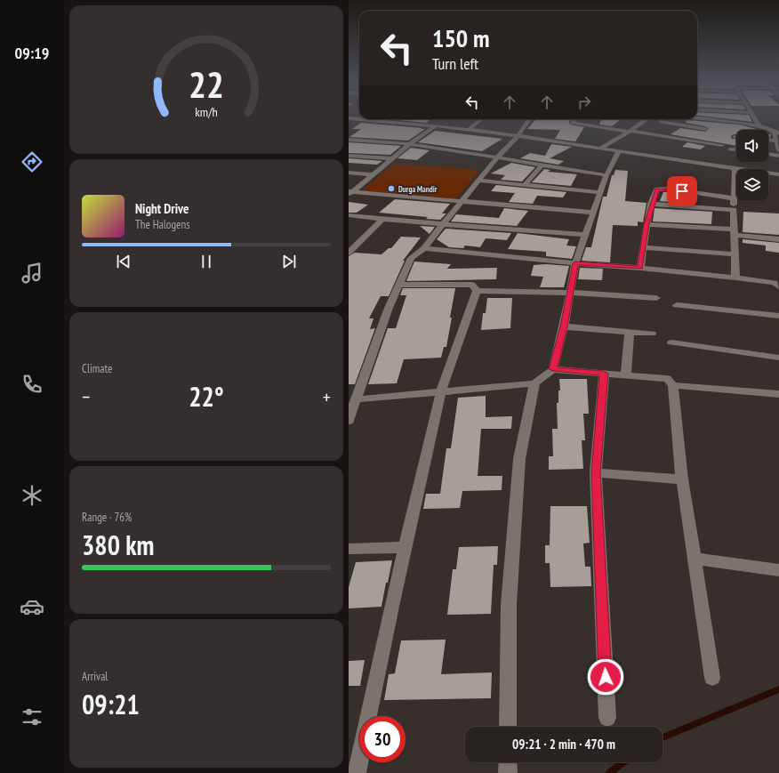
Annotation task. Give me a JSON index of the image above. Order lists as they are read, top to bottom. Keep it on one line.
{"places":["Durga Mandir"],"page":{"tabs":"09:19","turn":["150 m","Turn left"],"song":["Night Drive","The Halogens"],"tile":["Climate",["Range · 76%","380 km"],["Arrival","09:21"]],"heat":["−","22°","+"],"limit":"30","trip":"09:21 · 2 min · 470 m","gauge":["22","km/h"]}}
